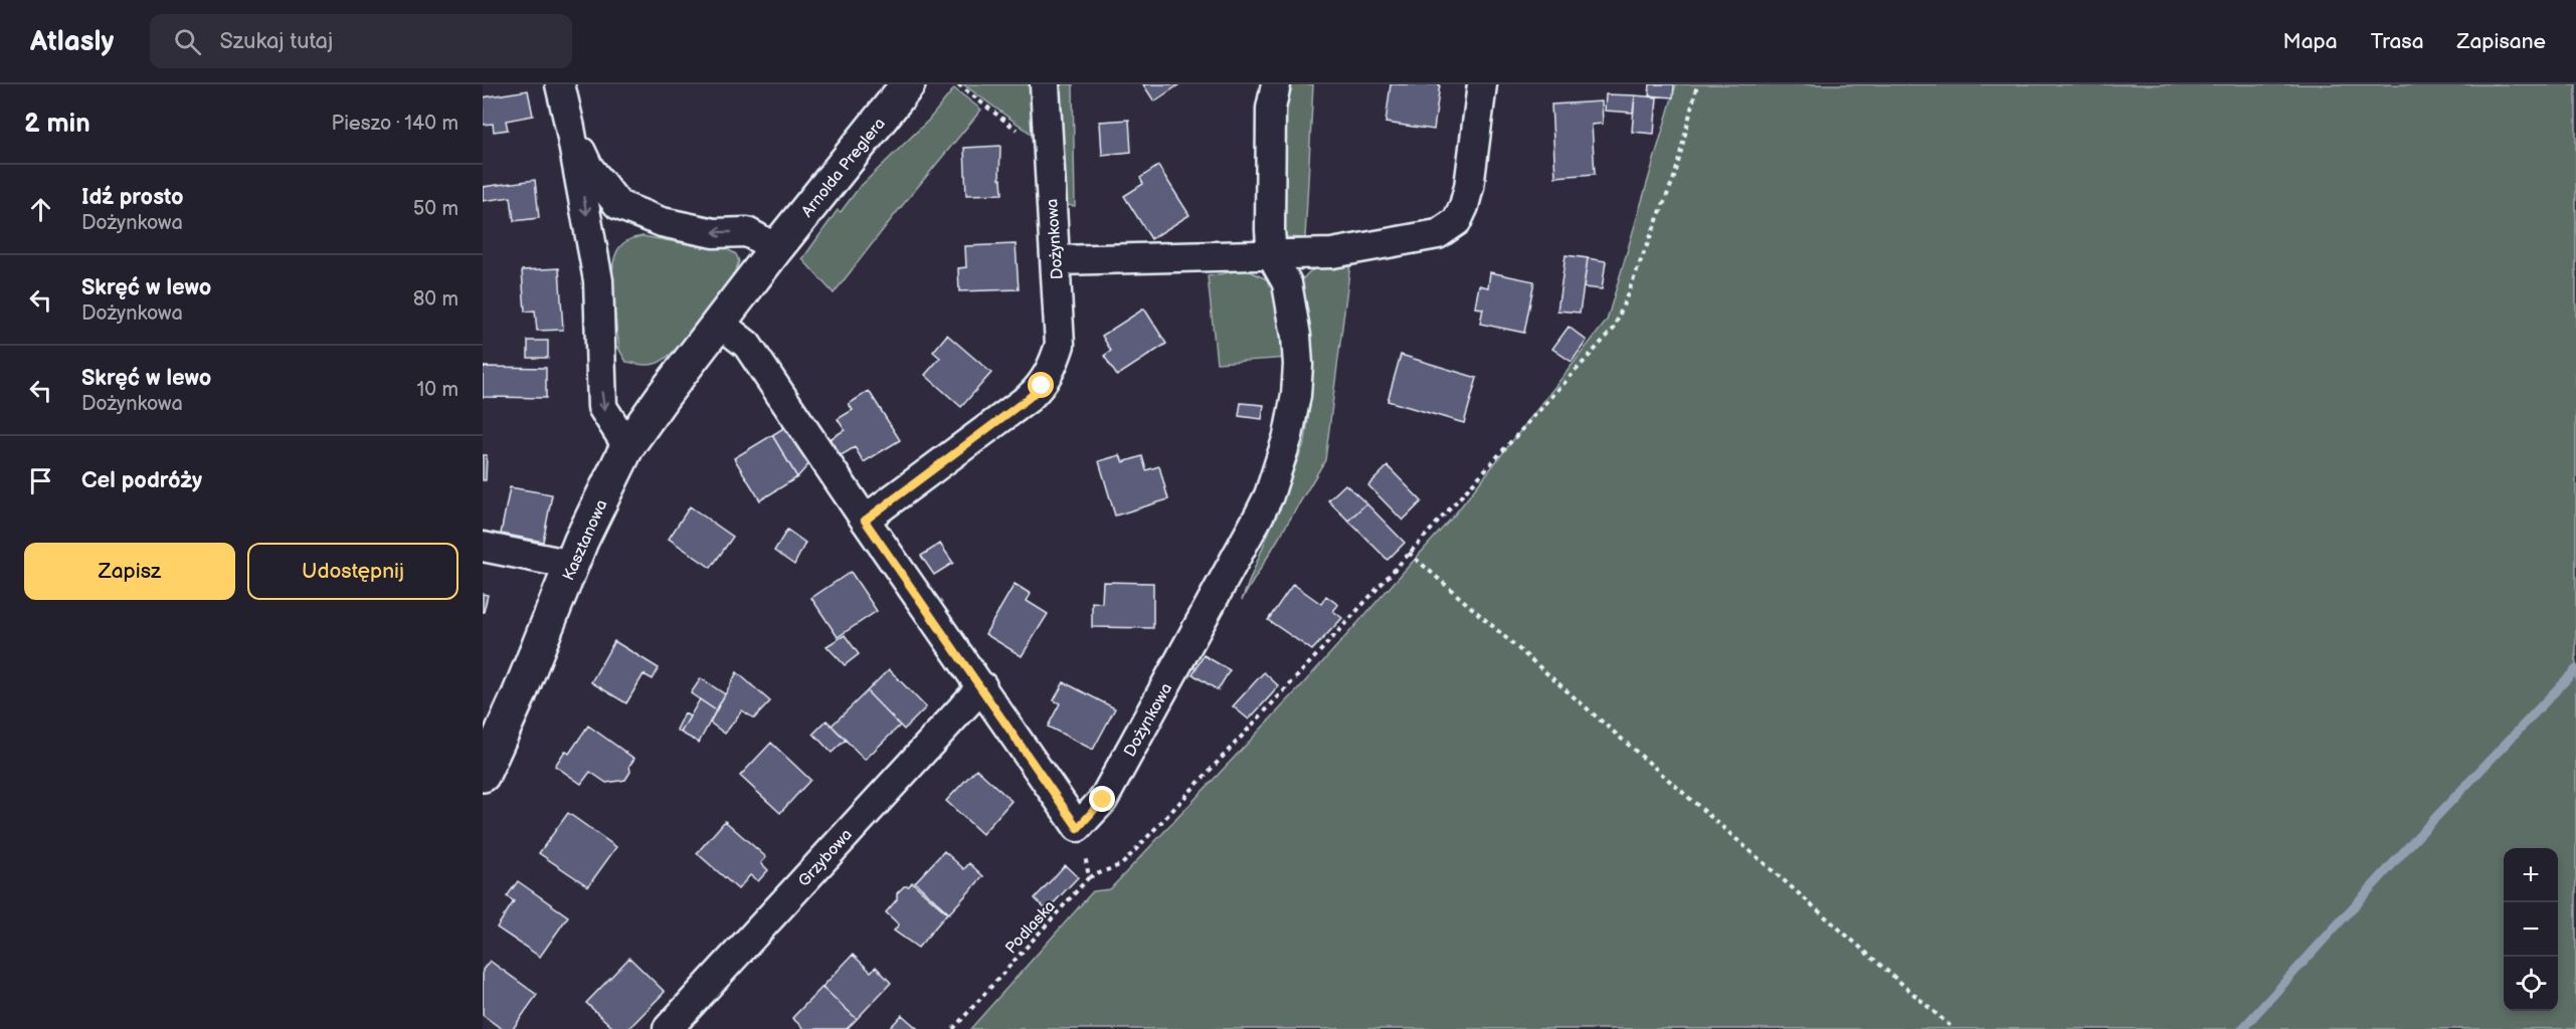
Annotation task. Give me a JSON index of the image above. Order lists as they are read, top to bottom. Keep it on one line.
{"streets":{"street":["Arnolda Preglera","Dożynkowa","Kasztanowa","Grzybowa"],"path":["Podlaska"]},"crossings":[["Arnolda Preglera","Kasztanowa"]],"page":{"header":"Atlasly","search":"Szukaj tutaj","nav":["Mapa","Trasa","Zapisane"],"heading":["2 min","Pieszo · 140 m"],"list":[["Idź prosto","Dożynkowa","50 m"],["Skręć w lewo","Dożynkowa","80 m"],["Skręć w lewo","Dożynkowa","10 m"],"Cel podróży"],"buttons":["Zapisz","Udostępnij"],"map_buttons":["+","−"]}}
